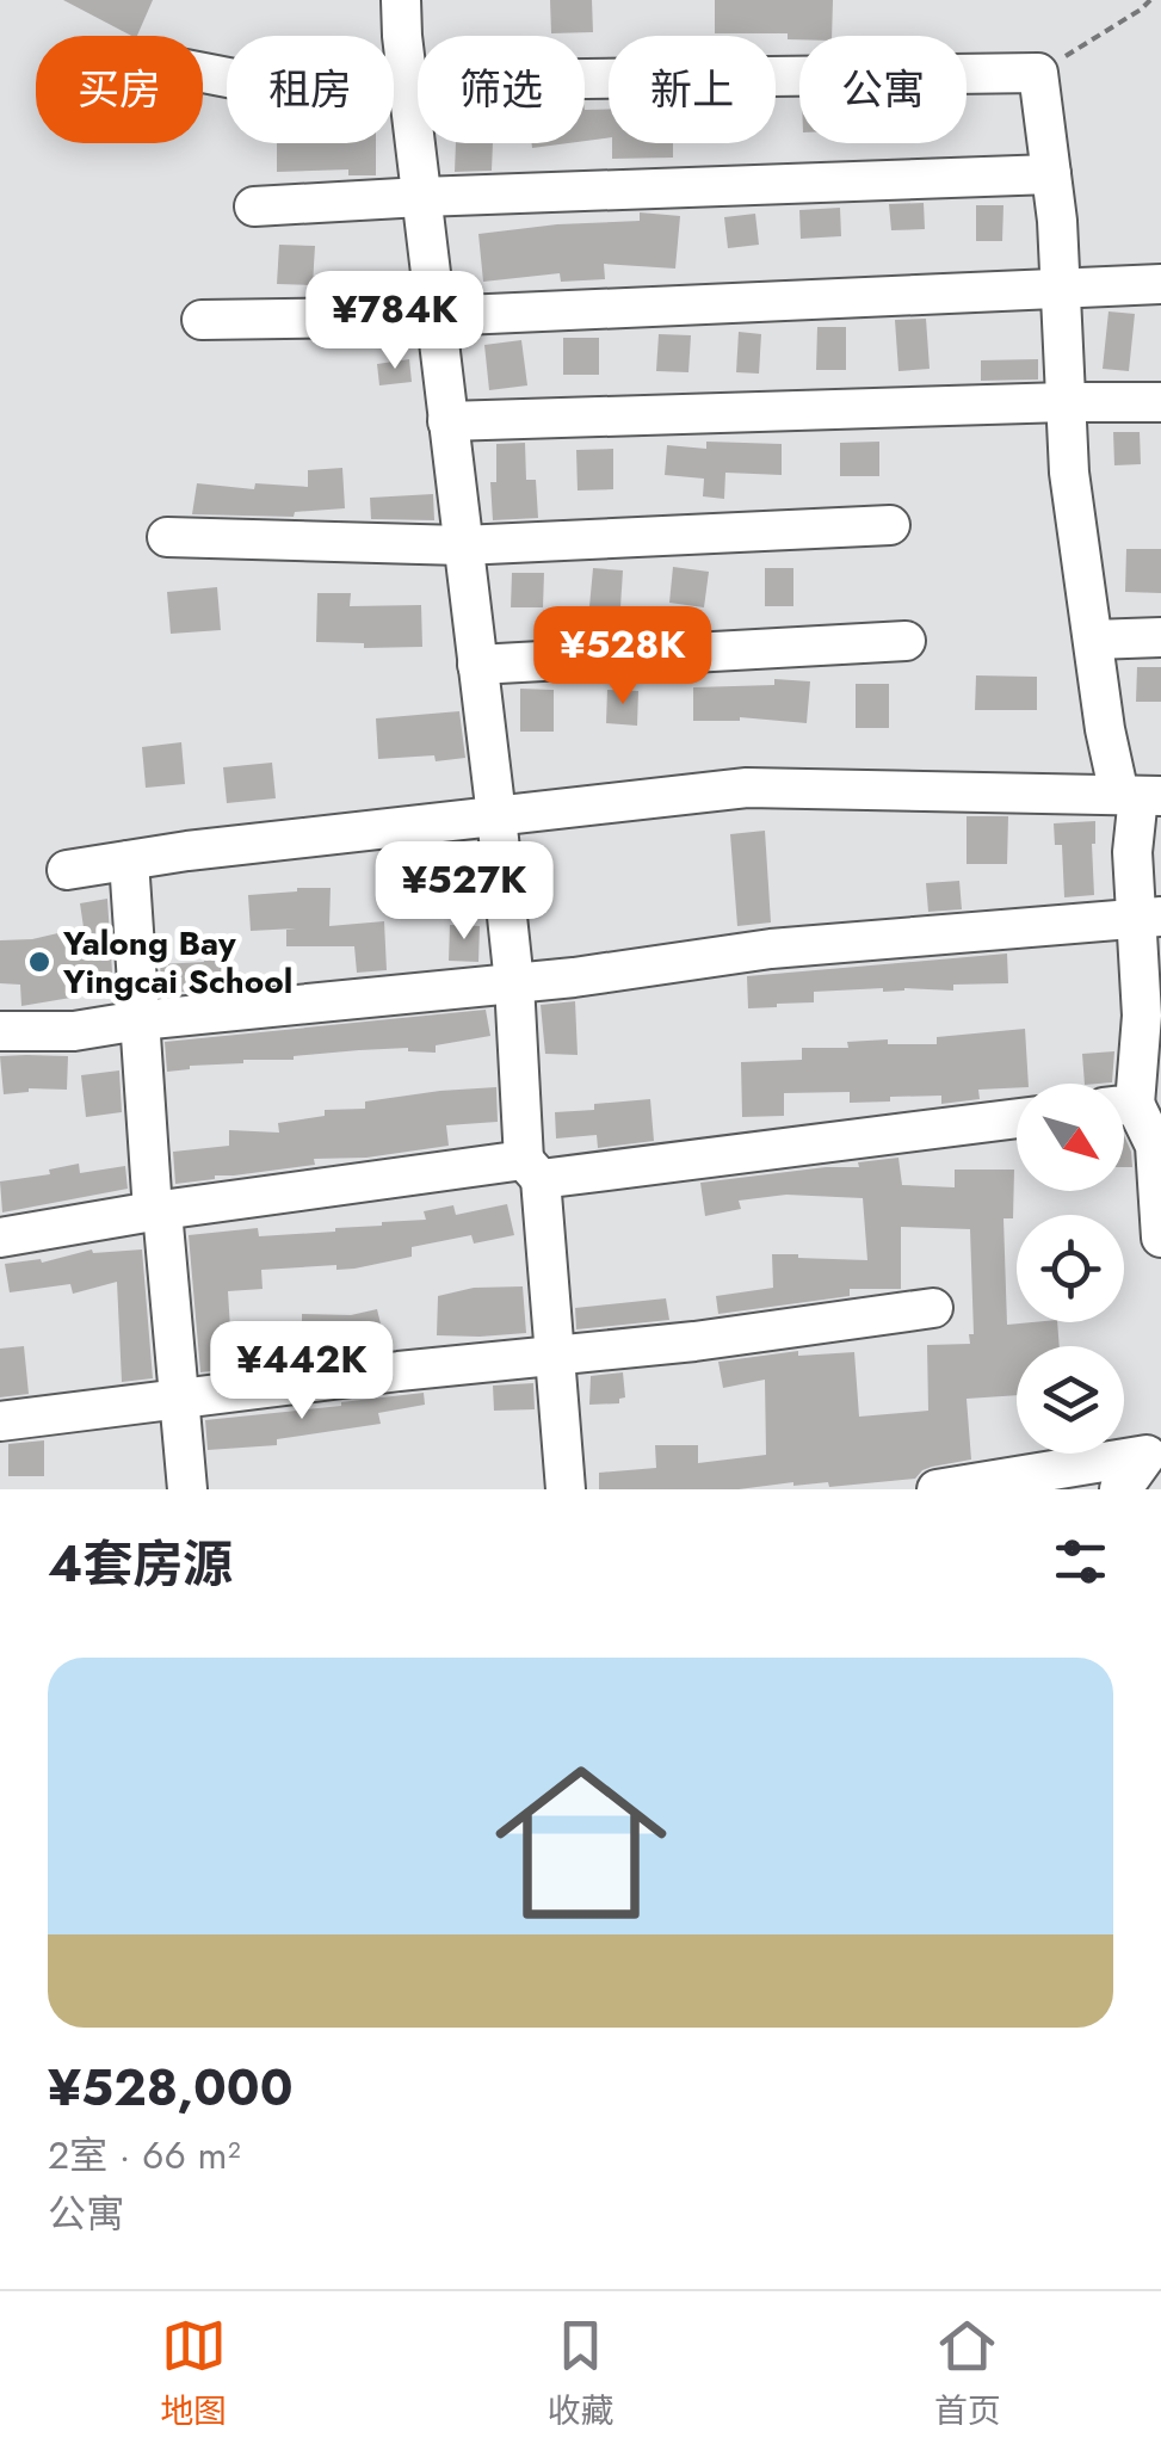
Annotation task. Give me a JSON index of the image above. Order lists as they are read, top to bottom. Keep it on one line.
{"places":["Yalong Bay Yingcai School"],"north":"bottom right","page":{"chip":["买房","租房","筛选","新上","公寓"],"price":["¥784K","¥528K","¥527K","¥442K"],"heading":"4套房源","list":[{"name":"¥528,000","note":"2室 · 66 m² · 公寓"}],"tabs":["地图","收藏","首页"]}}
